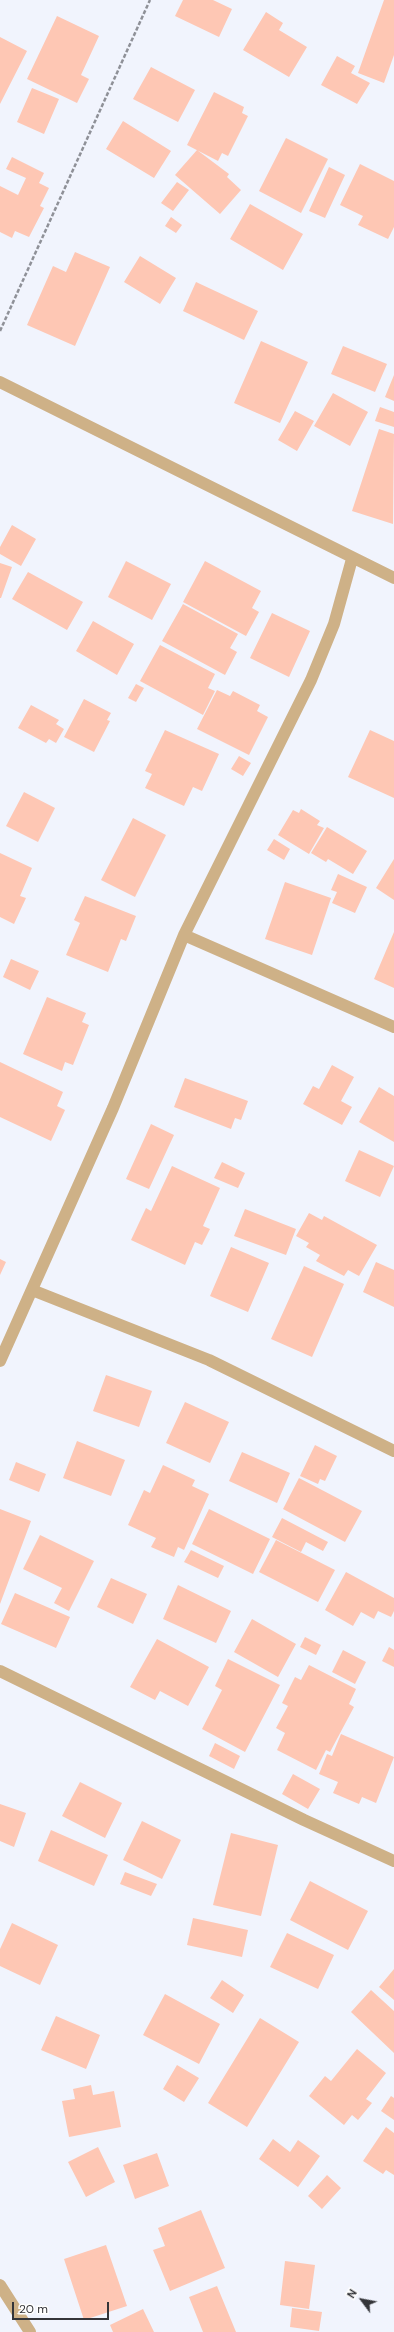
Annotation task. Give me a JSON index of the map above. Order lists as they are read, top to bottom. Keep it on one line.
{"scale_bar":"20 m","north":"top left"}
